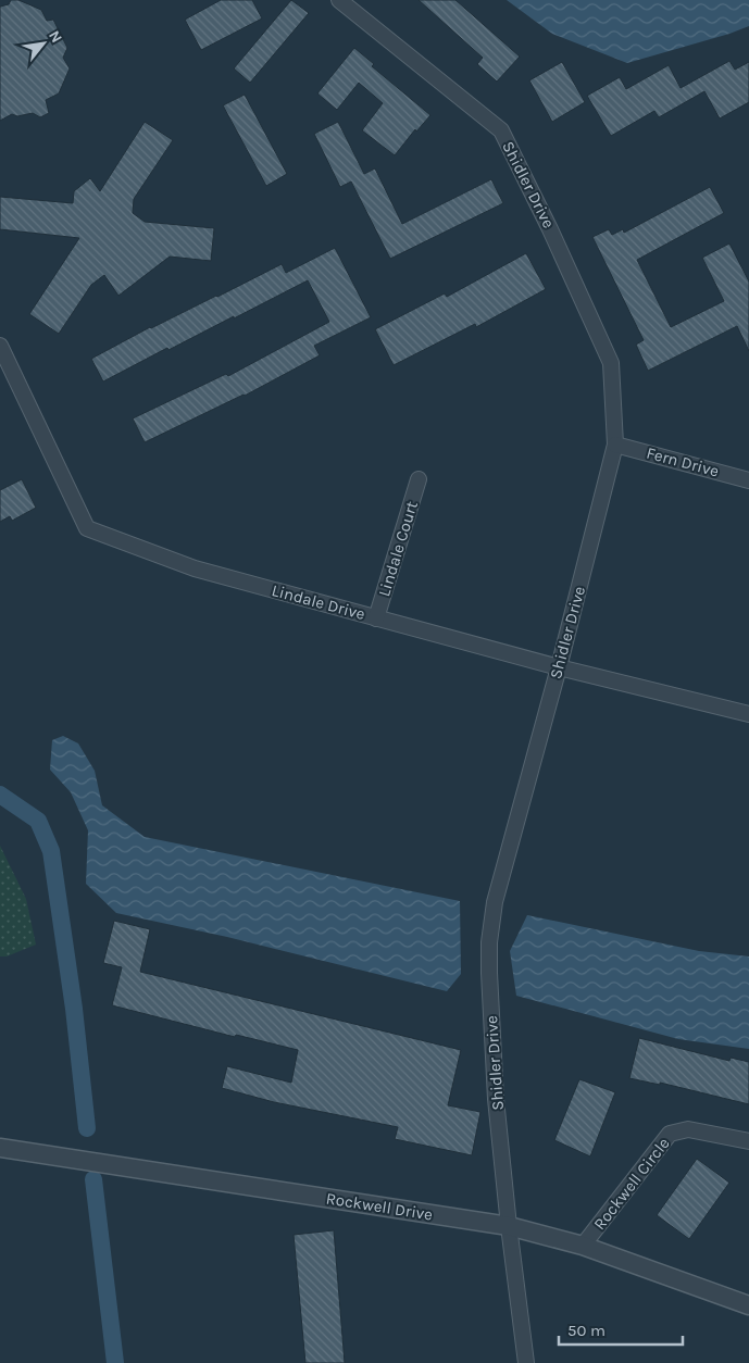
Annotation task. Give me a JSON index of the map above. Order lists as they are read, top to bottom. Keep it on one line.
{"streets":{"street":["Shidler Drive","Fern Drive","Lindale Court","Lindale Drive","Rockwell Circle","Rockwell Drive"]},"crossings":[["Shidler Drive","Fern Drive"],["Shidler Drive","Lindale Drive"],["Shidler Drive","Rockwell Drive"],["Lindale Court","Lindale Drive"],["Rockwell Circle","Rockwell Drive"]],"scale_bar":"50 m","north":"top right"}
